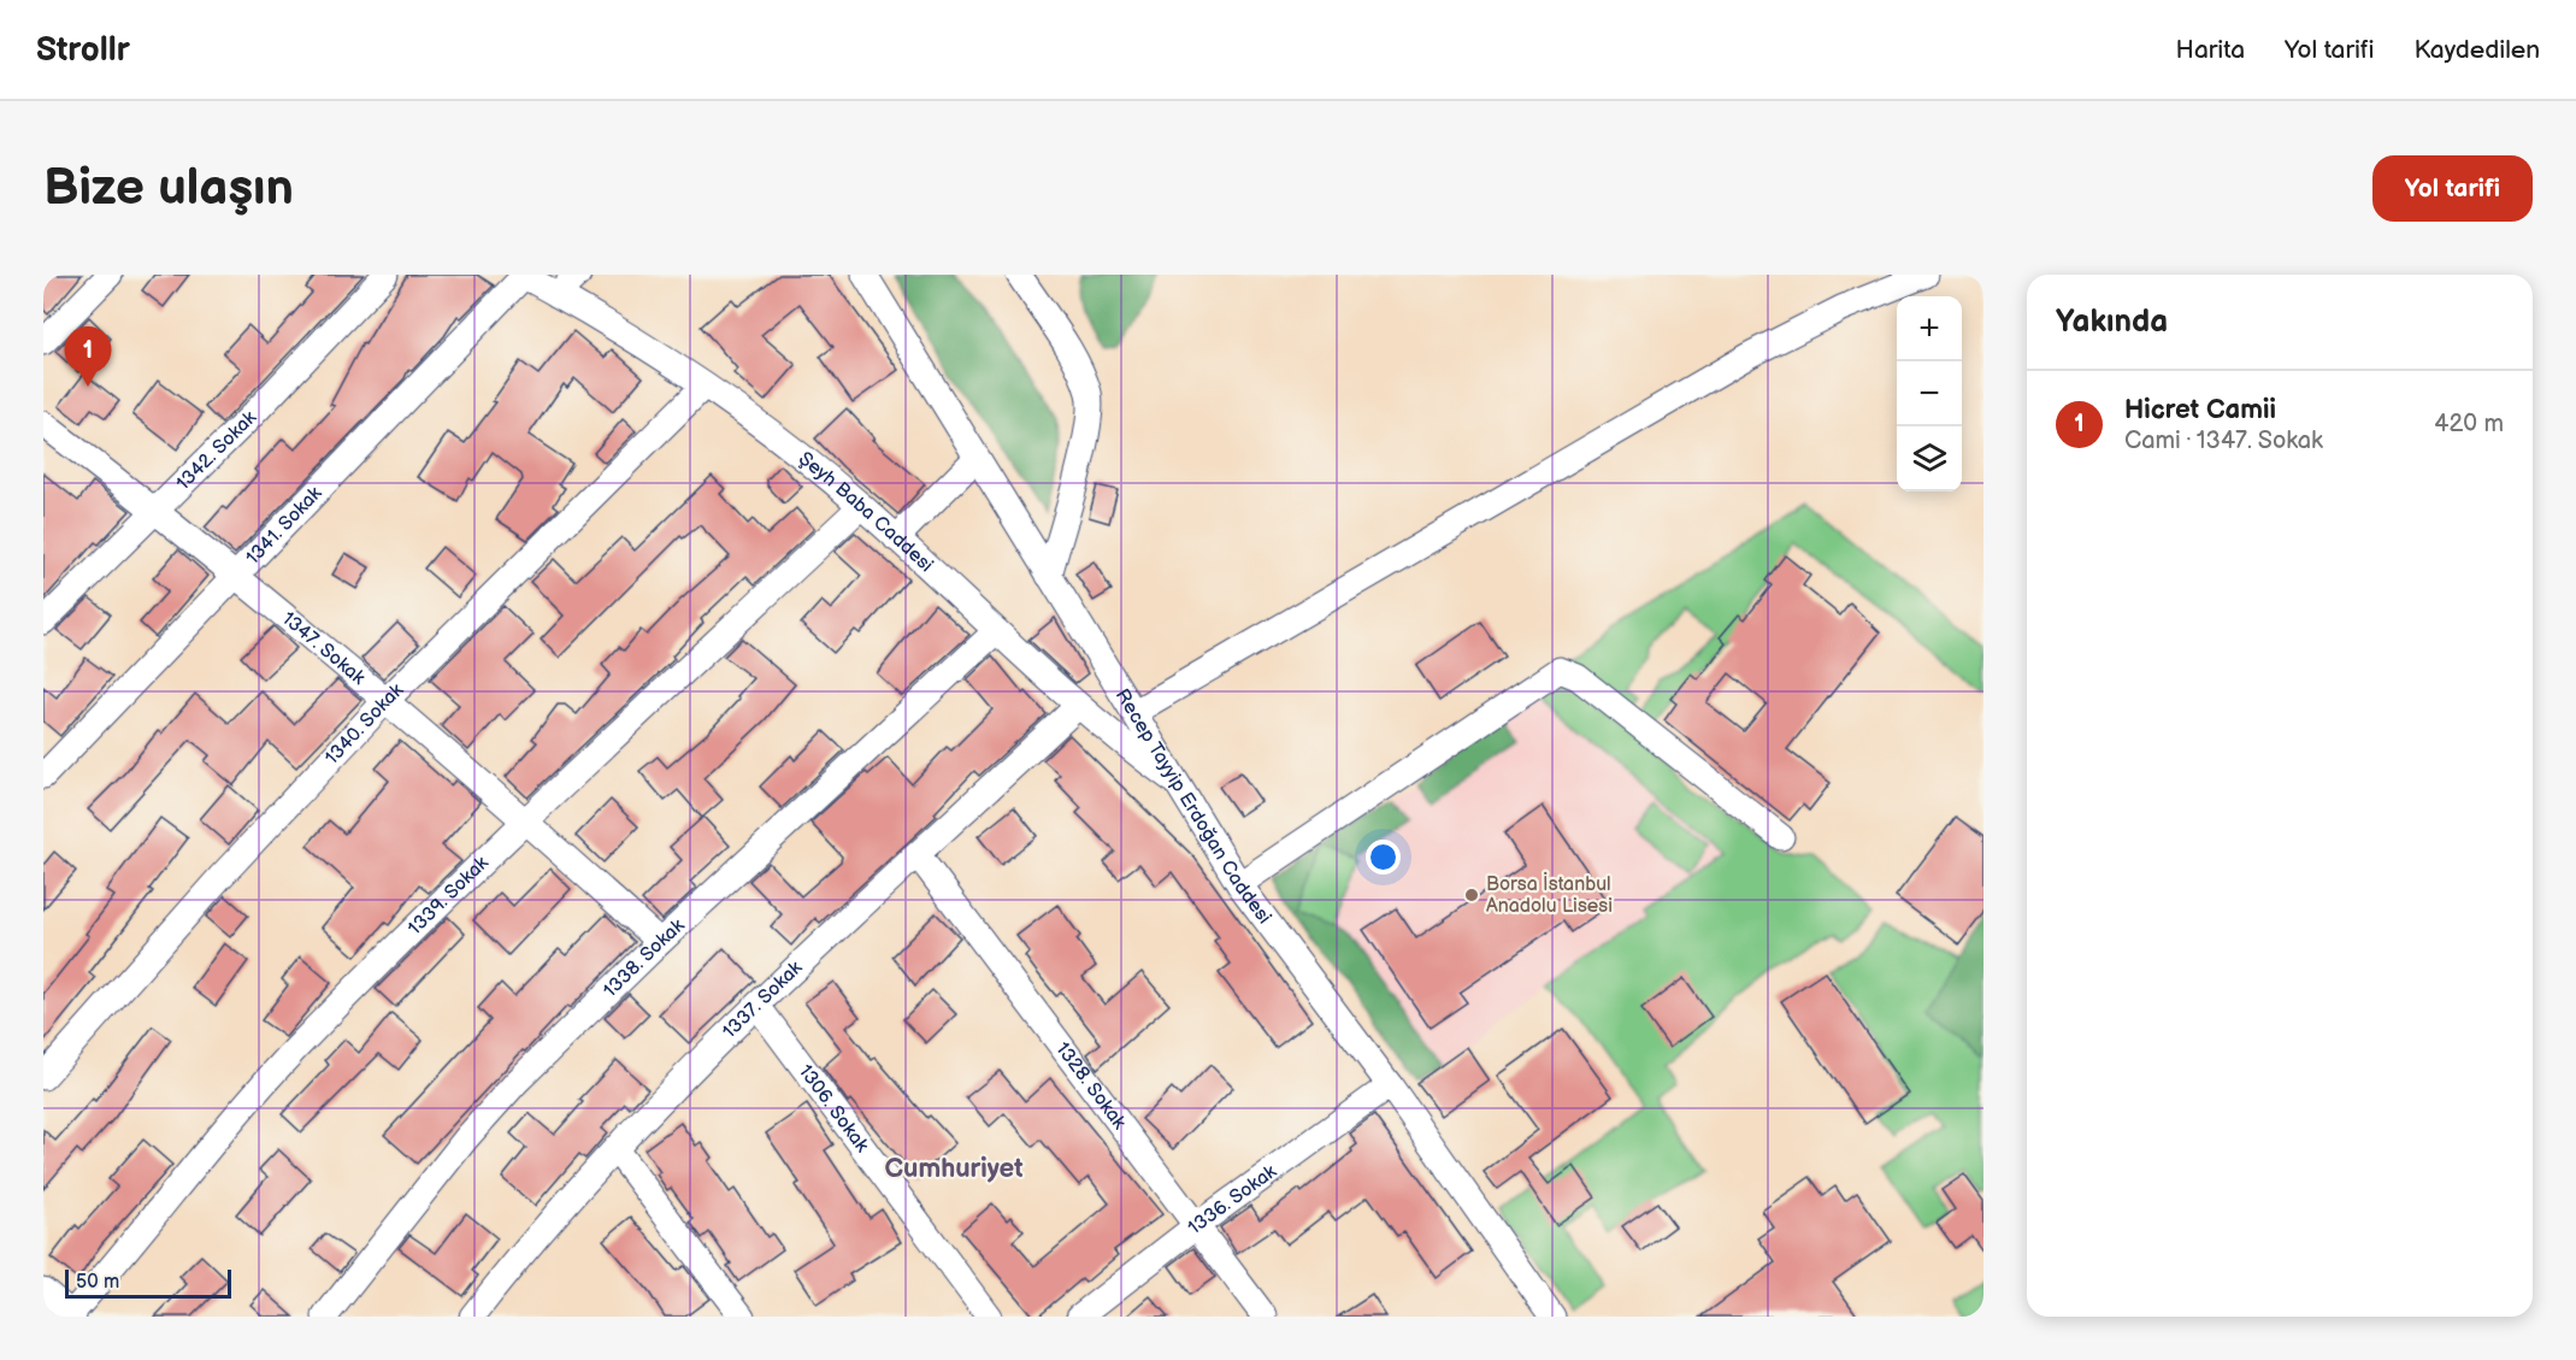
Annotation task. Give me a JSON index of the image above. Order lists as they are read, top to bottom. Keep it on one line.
{"streets":{"street":["1342. Sokak","Şeyh Baba Caddesi","1341. Sokak","1347. Sokak","1340. Sokak","Recep Tayyip Erdoğan Caddesi","1339. Sokak","1338. Sokak","1337. Sokak","1328. Sokak","1306. Sokak","1336. Sokak"]},"crossings":[["1342. Sokak","1347. Sokak"],["Şeyh Baba Caddesi","1341. Sokak"],["Şeyh Baba Caddesi","1340. Sokak"],["Şeyh Baba Caddesi","Recep Tayyip Erdoğan Caddesi"],["Şeyh Baba Caddesi","1339. Sokak"],["Şeyh Baba Caddesi","1338. Sokak"],["Şeyh Baba Caddesi","1337. Sokak"],["1341. Sokak","1347. Sokak"],["1347. Sokak","1340. Sokak"],["1347. Sokak","1339. Sokak"],["1347. Sokak","1338. Sokak"],["Recep Tayyip Erdoğan Caddesi","1336. Sokak"],["1337. Sokak","1328. Sokak"],["1337. Sokak","1306. Sokak"],["1328. Sokak","1336. Sokak"]],"districts":["Cumhuriyet"],"places":["Borsa İstanbul Anadolu Lisesi"],"scale_bar":"50 m","page":{"header":"Strollr","nav":["Harita","Yol tarifi","Kaydedilen"],"buttons":"Yol tarifi","title":"Bize ulaşın","heading":"Yakında","map_buttons":["+","−"],"pins":"1","list":[{"mark":"1","name":"Hicret Camii","note":"Cami · 1347. Sokak","value":"420 m"}],"scale":"50 m"}}
